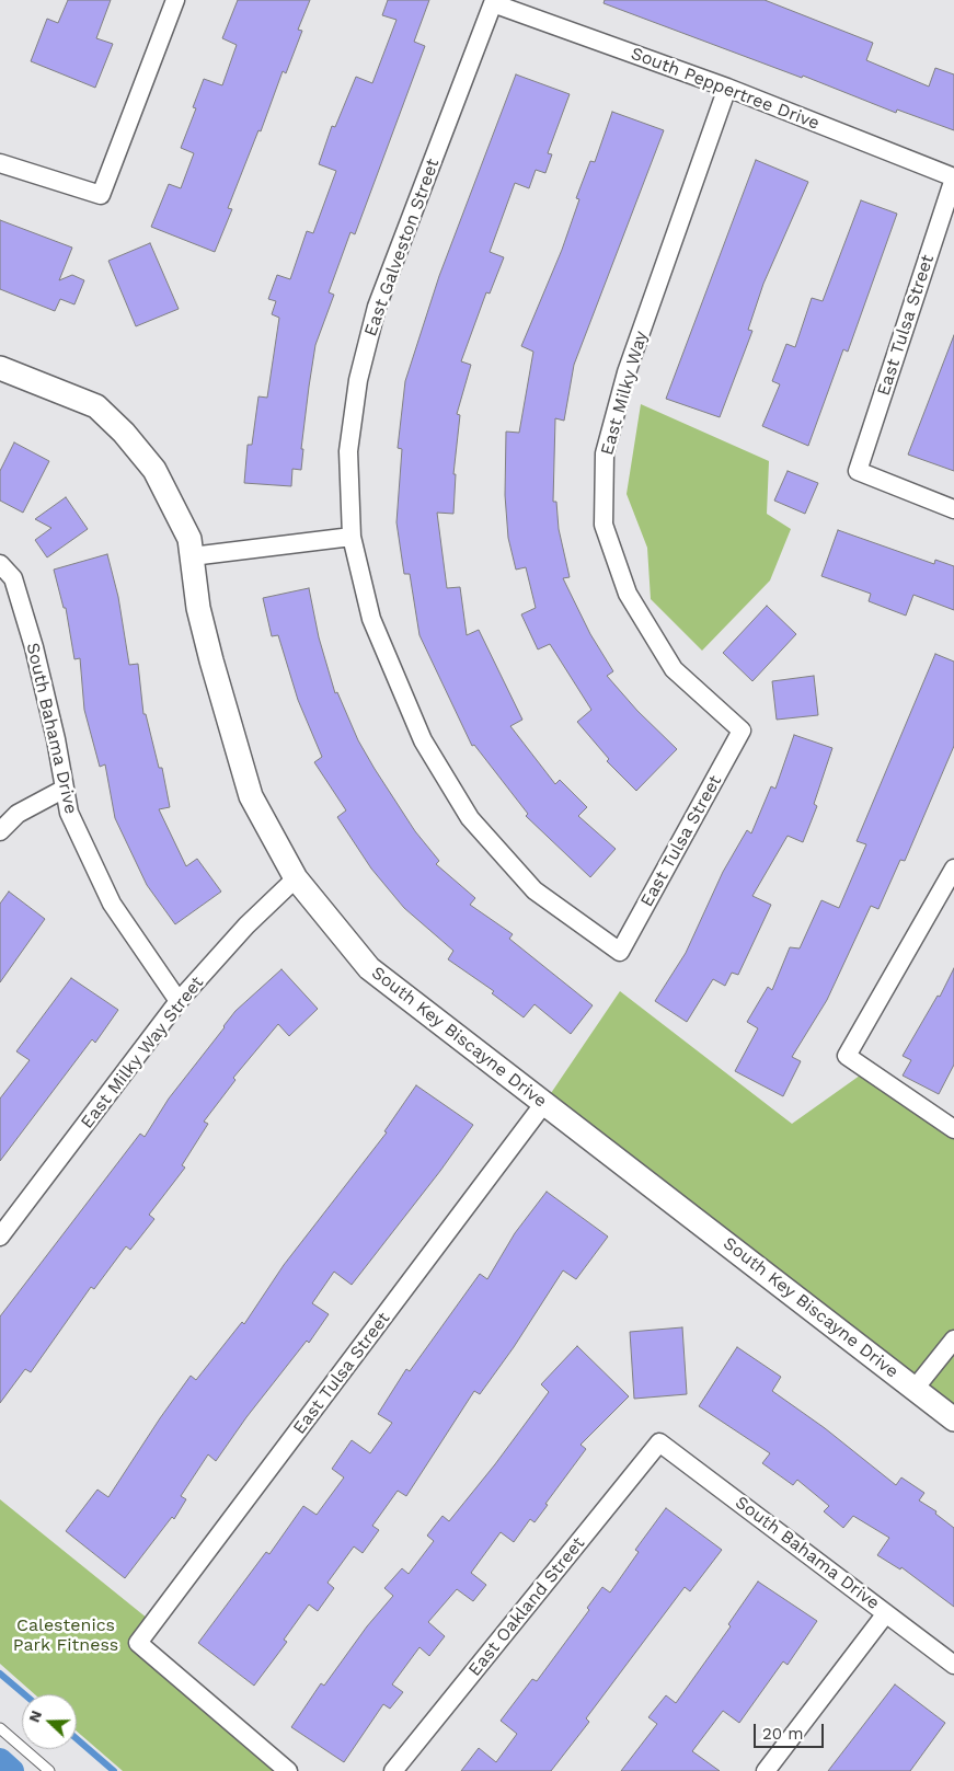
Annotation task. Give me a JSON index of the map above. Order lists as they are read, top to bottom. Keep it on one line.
{"streets":{"street":["South Peppertree Drive","East Galveston Street","East Tulsa Street","East Milky Way","South Bahama Drive","South Key Biscayne Drive","East Milky Way Street","East Oakland Street"]},"crossings":[["South Peppertree Drive","East Galveston Street"],["South Peppertree Drive","East Tulsa Street"],["South Peppertree Drive","East Milky Way"],["East Galveston Street","East Tulsa Street"],["East Tulsa Street","East Milky Way"],["East Tulsa Street","South Key Biscayne Drive"],["South Bahama Drive","East Milky Way Street"],["South Bahama Drive","East Oakland Street"],["South Key Biscayne Drive","East Milky Way Street"]],"parks":["Calestenics Park Fitness"],"scale_bar":"20 m","north":"left"}
